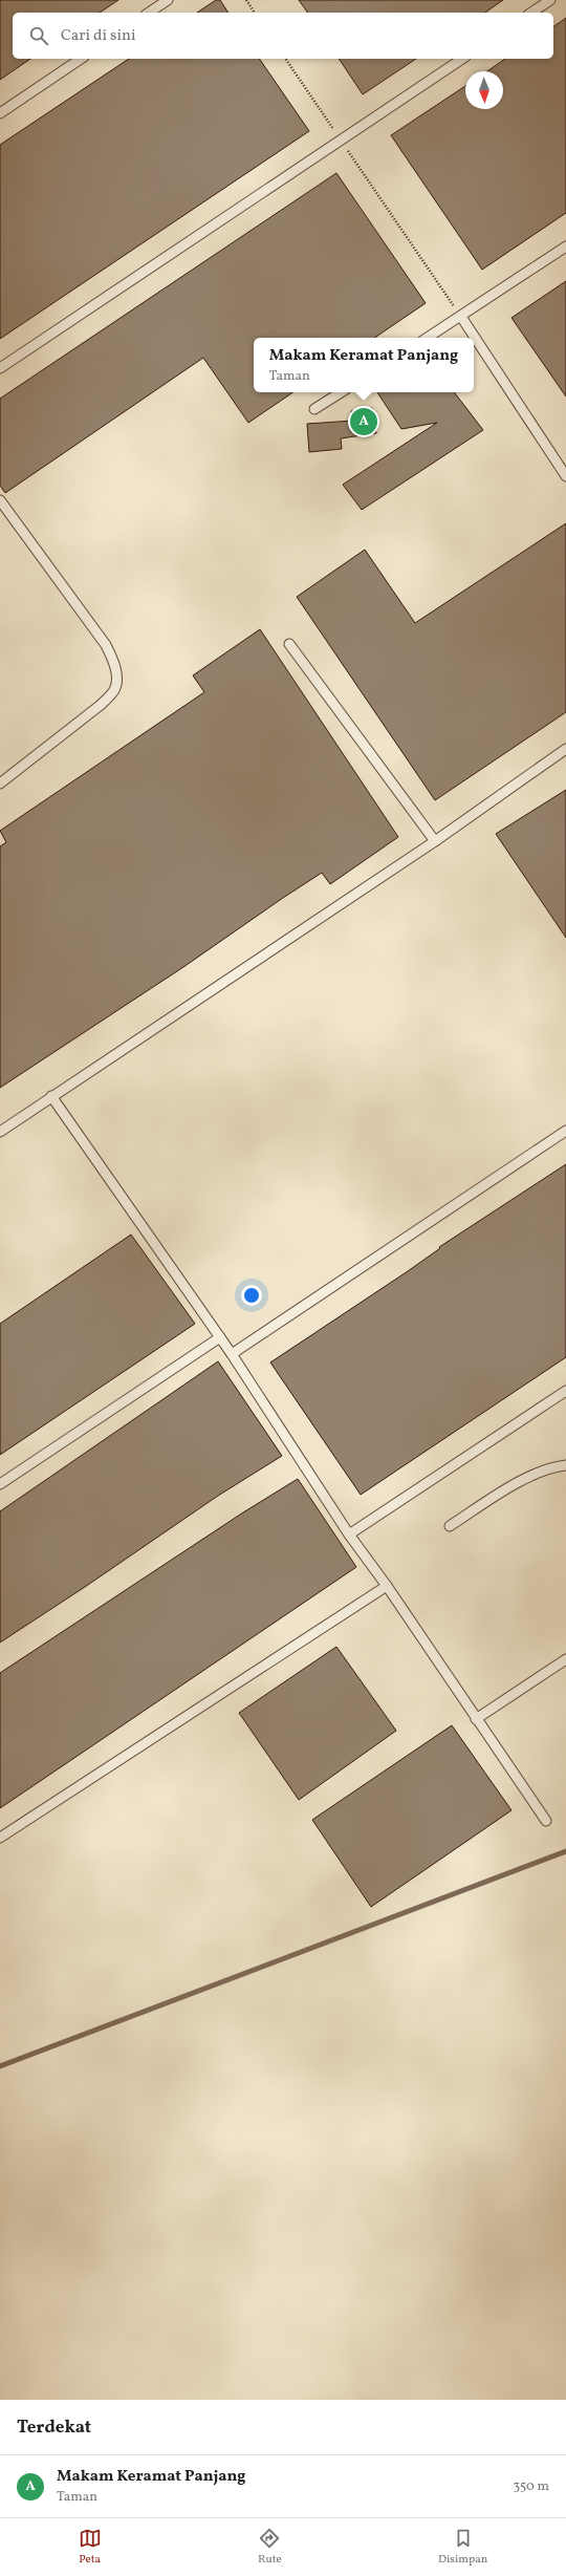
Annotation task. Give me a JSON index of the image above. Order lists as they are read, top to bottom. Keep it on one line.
{"north":"bottom","page":{"search":"Cari di sini","popup":["Makam Keramat Panjang","Taman"],"pins":"A","heading":"Terdekat","list":[{"mark":"A","name":"Makam Keramat Panjang","note":"Taman","value":"350 m"}],"nav":["Peta","Rute","Disimpan"]}}
